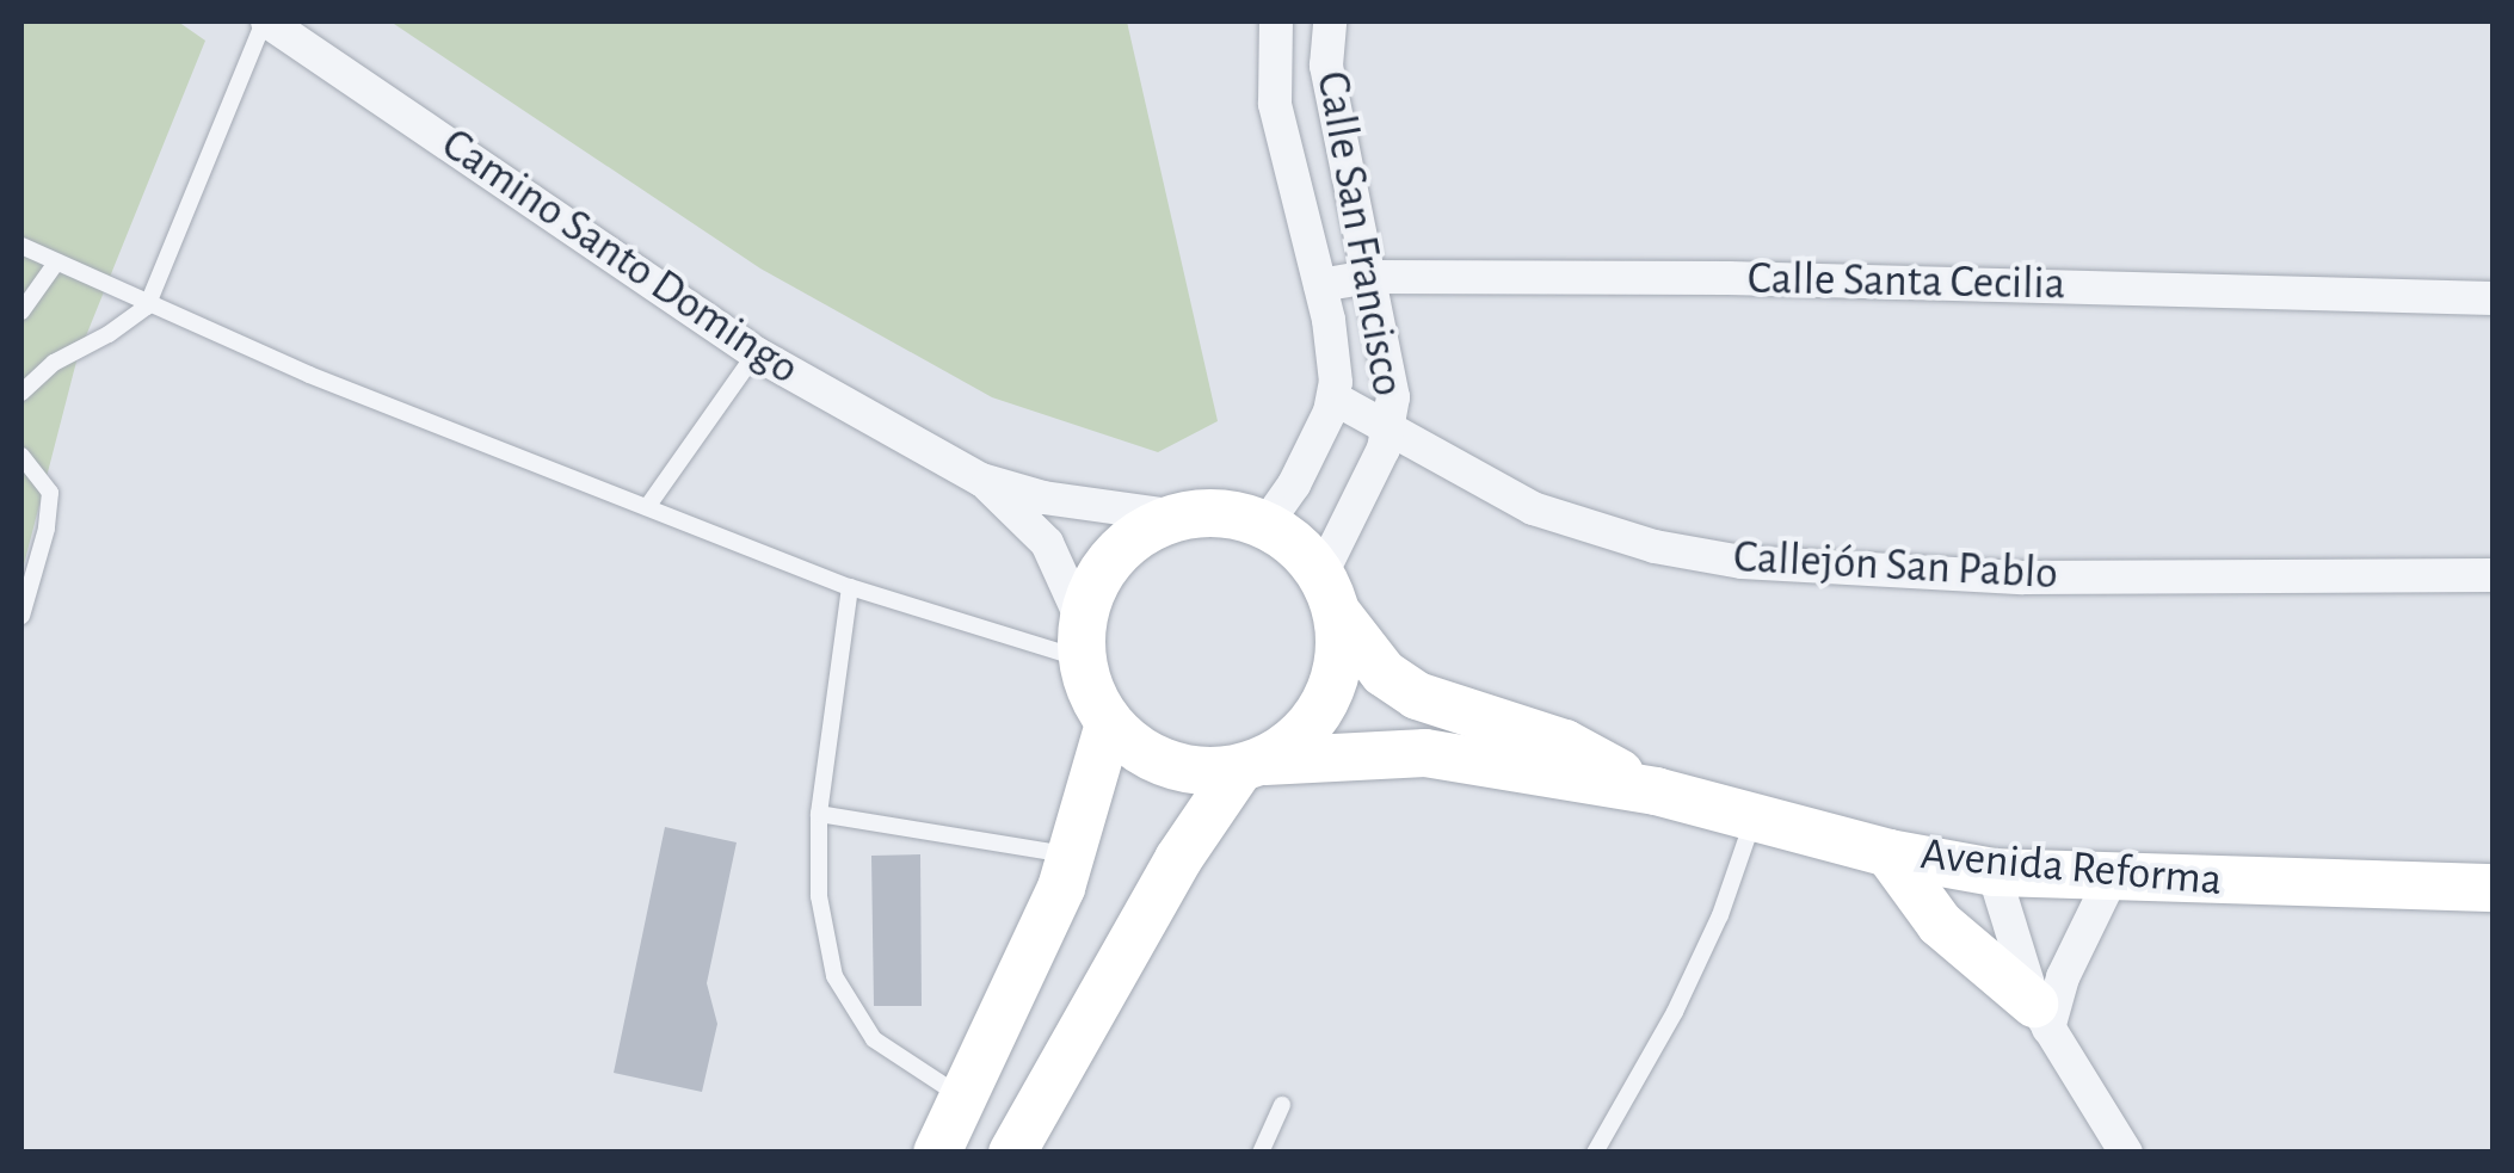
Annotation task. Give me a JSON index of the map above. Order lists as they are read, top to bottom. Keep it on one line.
{"streets":{"street":["Calle San Francisco","Camino Santo Domingo","Calle Santa Cecilia","Callejón San Pablo","Avenida Reforma"]},"crossings":[["Calle San Francisco","Camino Santo Domingo"],["Calle San Francisco","Calle Santa Cecilia"],["Calle San Francisco","Callejón San Pablo"],["Calle San Francisco","Avenida Reforma"],["Camino Santo Domingo","Avenida Reforma"]]}
